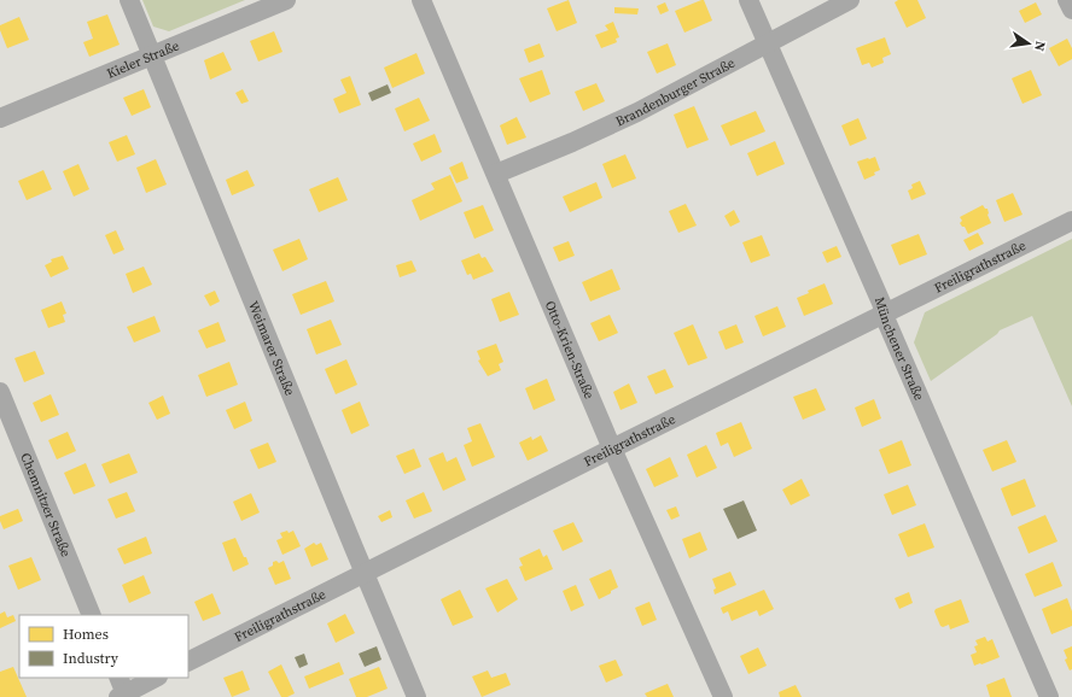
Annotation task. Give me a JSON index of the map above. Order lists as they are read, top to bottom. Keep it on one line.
{"streets":{"street":["Kieler Straße","Brandenburger Straße","Freiligrathstraße","Weimarer Straße","Münchener Straße","Otto-Krien-Straße","Chemnitzer Straße"]},"crossings":[["Kieler Straße","Weimarer Straße"],["Brandenburger Straße","Münchener Straße"],["Brandenburger Straße","Otto-Krien-Straße"],["Freiligrathstraße","Weimarer Straße"],["Freiligrathstraße","Münchener Straße"],["Freiligrathstraße","Otto-Krien-Straße"]],"legend":["Homes","Industry"],"north":"right"}
